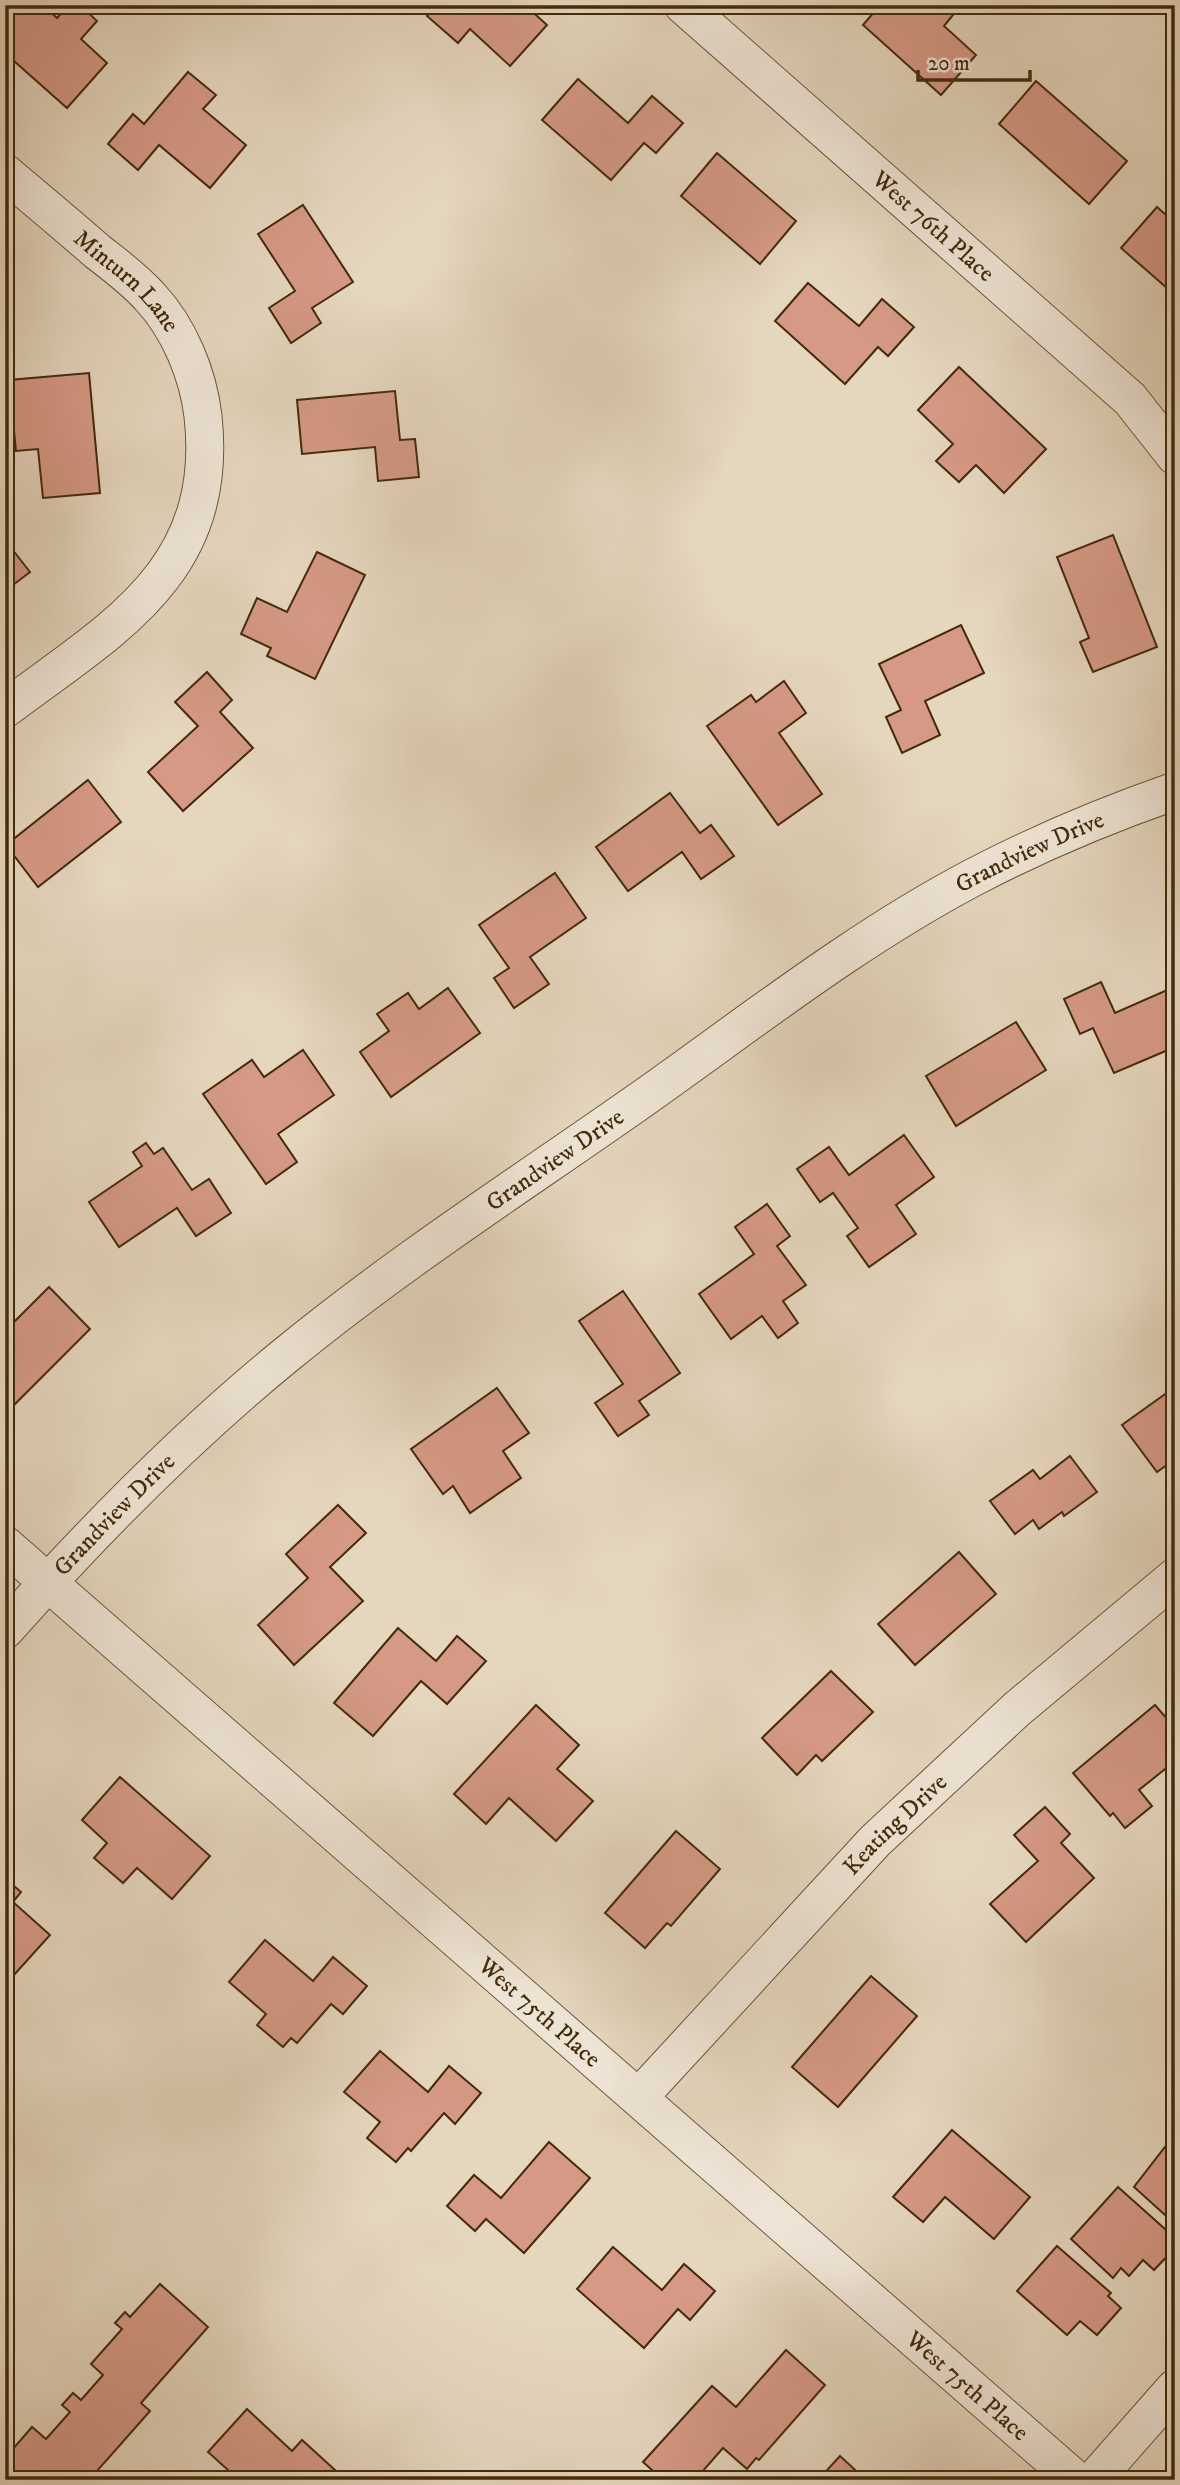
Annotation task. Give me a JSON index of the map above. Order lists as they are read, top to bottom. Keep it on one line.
{"streets":{"street":["West 76th Place","Minturn Lane","Grandview Drive","Keating Drive","West 75th Place"]},"crossings":[["Grandview Drive","West 75th Place"],["Keating Drive","West 75th Place"]],"scale_bar":"20 m"}
